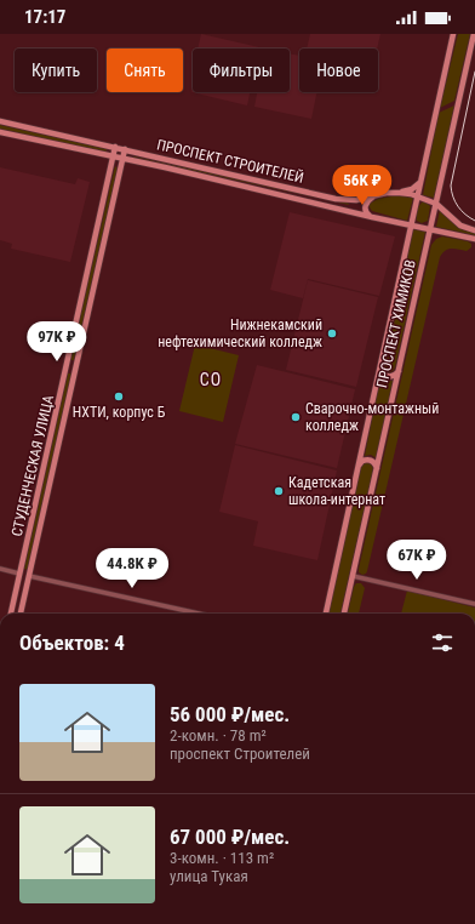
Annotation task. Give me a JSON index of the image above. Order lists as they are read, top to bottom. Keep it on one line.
{"streets":{"main road":["ПРОСПЕКТ СТРОИТЕЛЕЙ","ПРОСПЕКТ ХИМИКОВ","СТУДЕНЧЕСКАЯ УЛИЦА"]},"crossings":[["ПРОСПЕКТ СТРОИТЕЛЕЙ","ПРОСПЕКТ ХИМИКОВ"],["ПРОСПЕКТ СТРОИТЕЛЕЙ","СТУДЕНЧЕСКАЯ УЛИЦА"]],"districts":["СО"],"places":["Нижнекамский нефтехимический колледж","НХТИ, корпус Б","Сварочно-монтажный колледж","Кадетская школа-интернат"],"page":{"status":"17:17","chip":["Купить","Снять","Фильтры","Новое"],"price":["56K ₽","97K ₽","67K ₽","44.8K ₽"],"heading":"Объектов: 4","list":[{"name":"56 000 ₽/мес.","note":"2-комн. · 78 m² · проспект Строителей"},{"name":"67 000 ₽/мес.","note":"3-комн. · 113 m² · улица Тукая"}]}}
